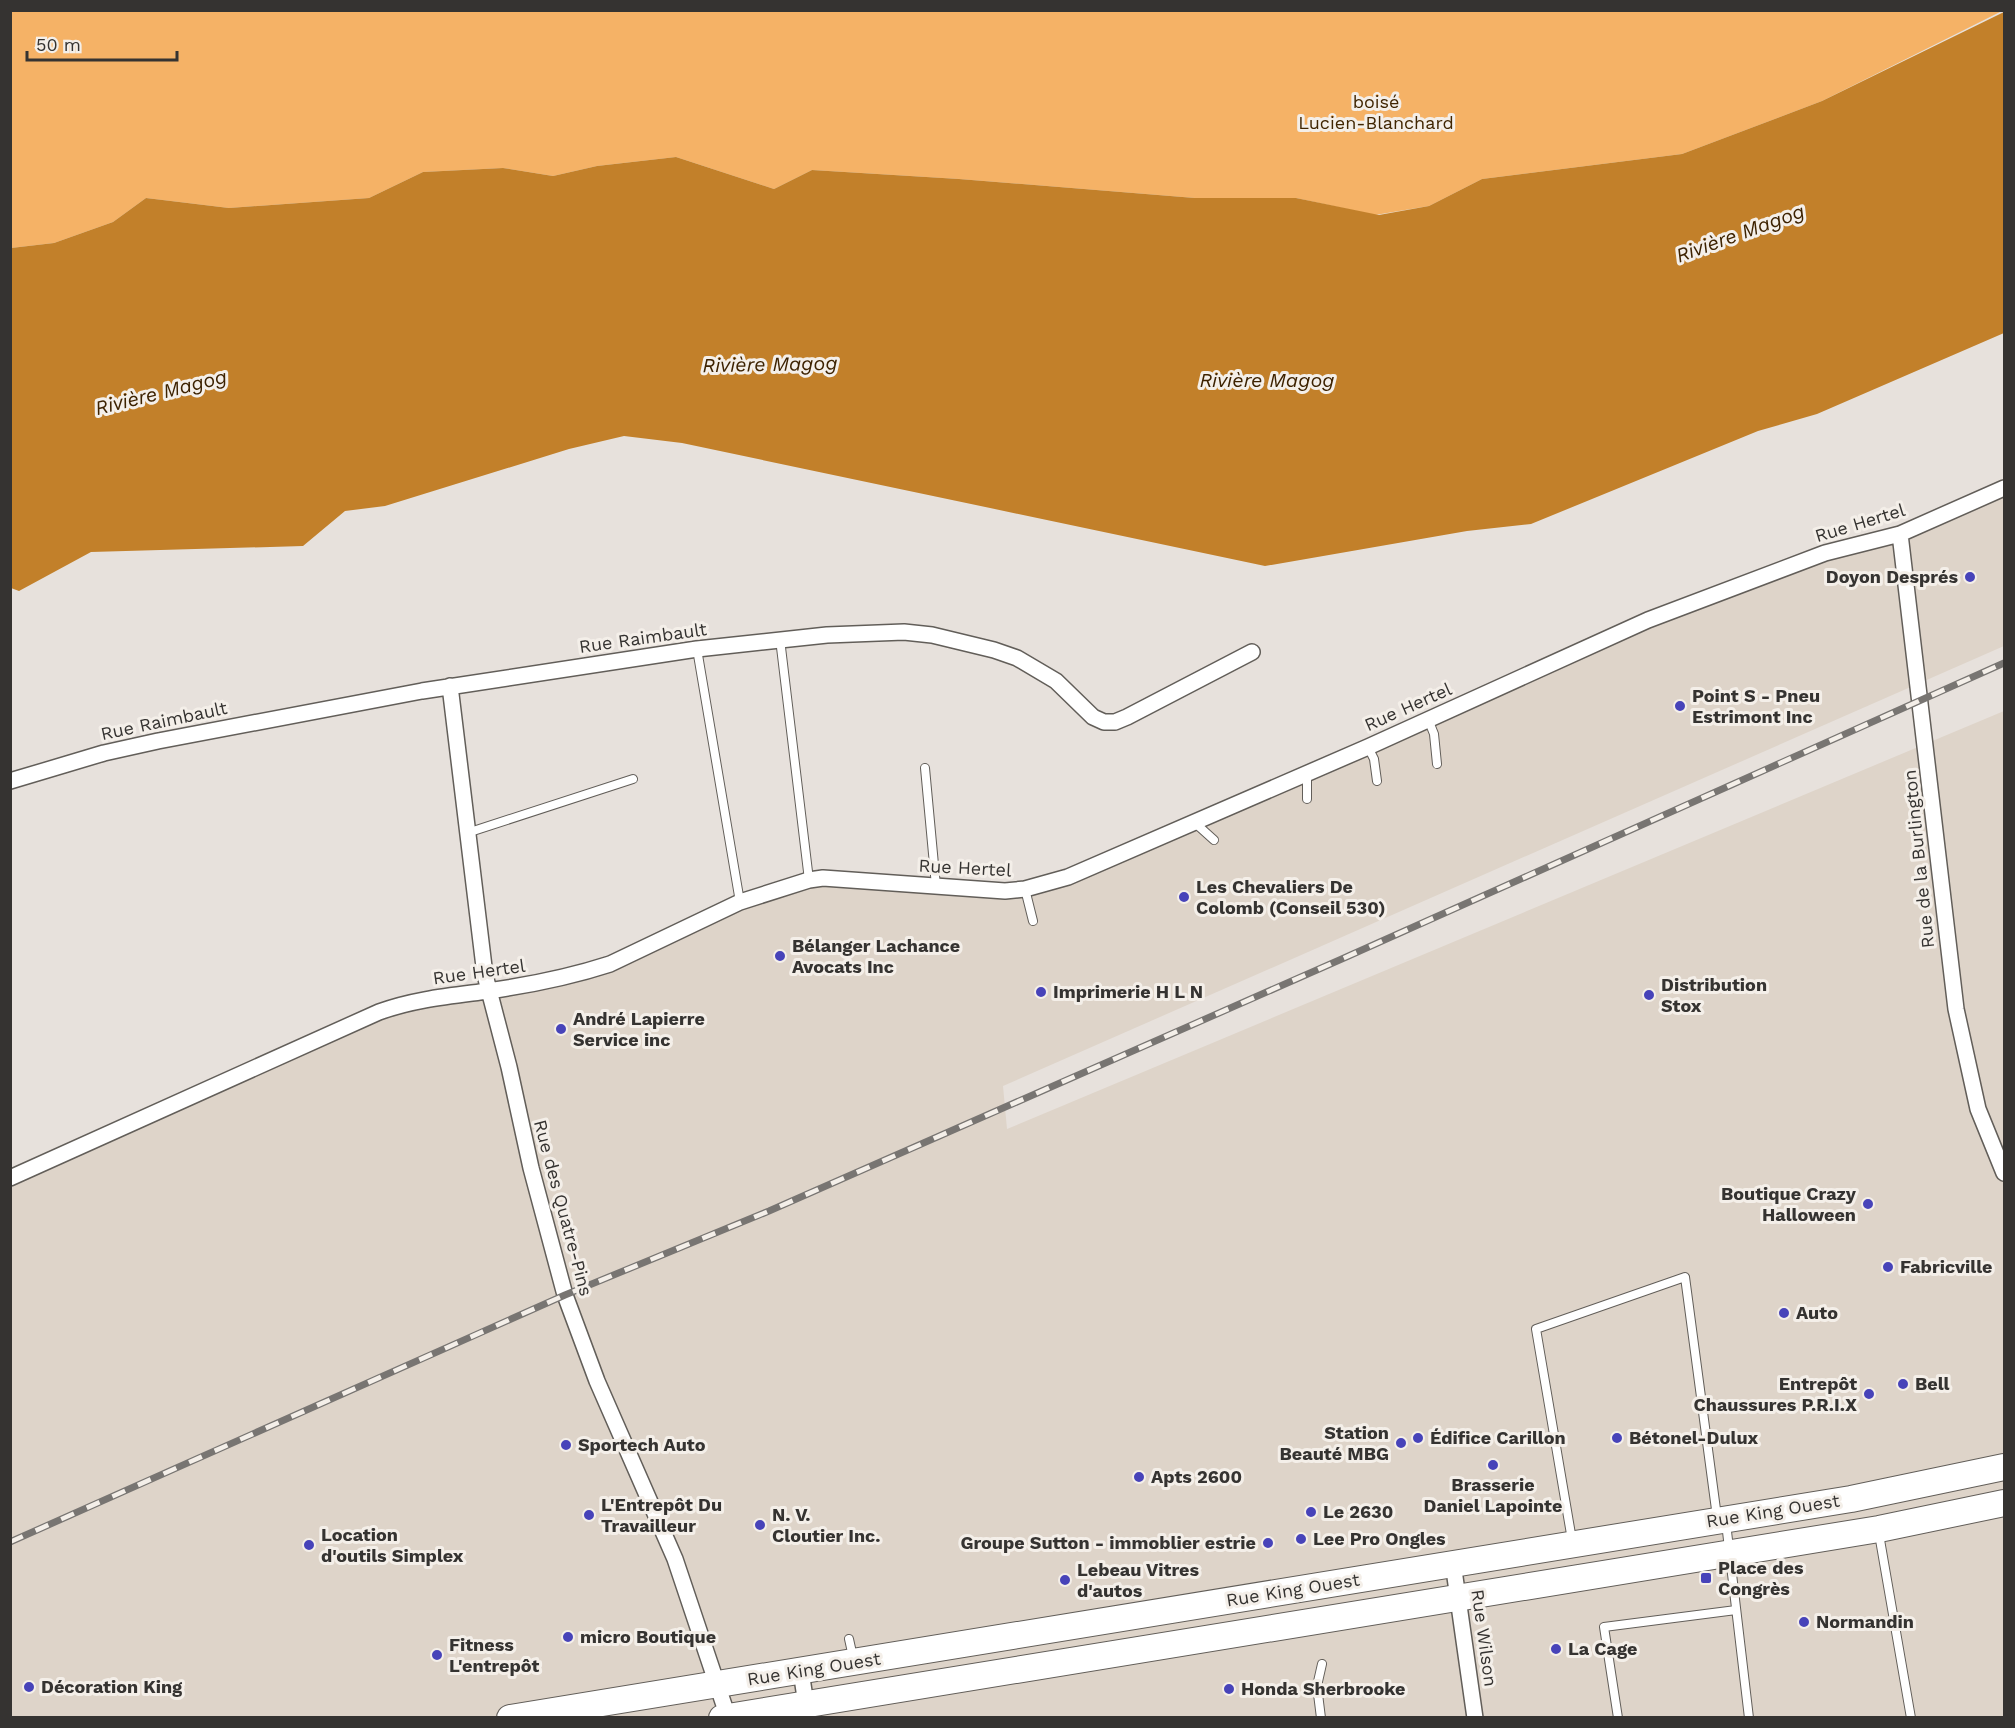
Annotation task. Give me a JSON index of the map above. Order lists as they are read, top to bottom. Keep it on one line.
{"streets":{"main road":["Rue King Ouest"],"street":["Rue Hertel","Rue Raimbault","Rue de la Burlington","Rue des Quatre-Pins","Rue Wilson"]},"crossings":[["Rue Hertel","Rue de la Burlington"],["Rue Hertel","Rue des Quatre-Pins"],["Rue Raimbault","Rue des Quatre-Pins"],["Rue des Quatre-Pins","Rue King Ouest"],["Rue King Ouest","Rue Wilson"]],"water":["Rivière Magog"],"parks":["boisé Lucien-Blanchard"],"places":{"other":["Doyon Després","Point S - Pneu Estrimont Inc","Les Chevaliers De Colomb (Conseil 530)","Bélanger Lachance Avocats Inc","Imprimerie H L N","Distribution Stox","André Lapierre Service inc","Boutique Crazy Halloween","Fabricville","Auto","Bell","Entrepôt Chaussures P.R.I.X","Édifice Carillon","Bétonel-Dulux","Station Beauté MBG","Sportech Auto","Brasserie Daniel Lapointe","Apts 2600","Le 2630","L'Entrepôt Du Travailleur","N. V. Cloutier Inc.","Lee Pro Ongles","Groupe Sutton - immoblier estrie","Location d'outils Simplex","Lebeau Vitres d'autos","Normandin","micro Boutique","La Cage","Fitness L'entrepôt","Décoration King","Honda Sherbrooke"],"transit":["Place des Congrès"]},"scale_bar":"50 m"}
